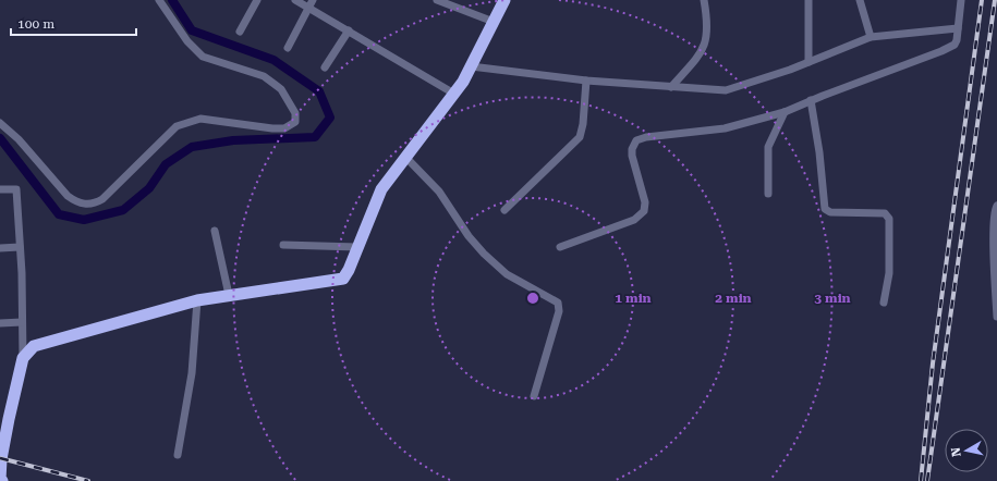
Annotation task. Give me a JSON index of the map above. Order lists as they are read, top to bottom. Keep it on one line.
{"scale_bar":"100 m","north":"left","rings":["1 min","2 min","3 min"]}
